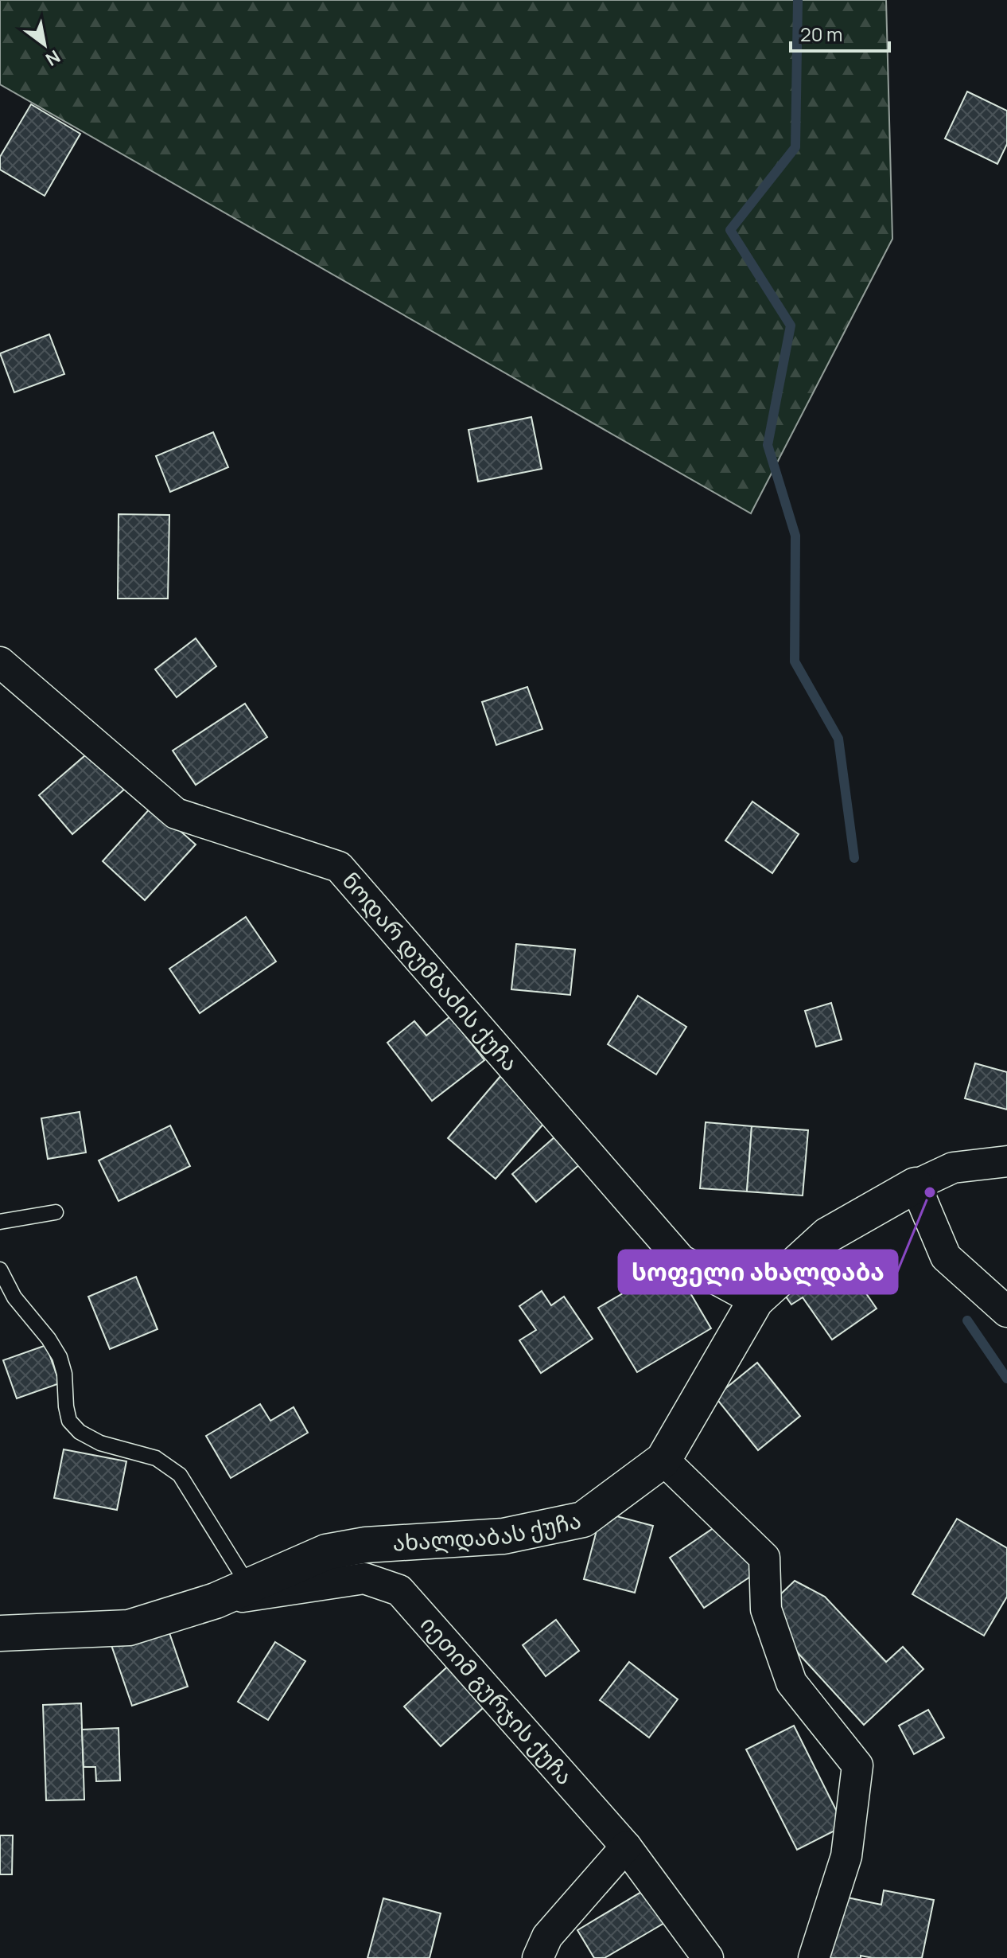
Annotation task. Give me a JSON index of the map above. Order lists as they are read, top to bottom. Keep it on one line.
{"streets":{"street":["ნოდარ დუმბაძის ქუჩა","ახალდაბას ქუჩა","იეთიმ გურჯის ქუჩა"]},"crossings":[["ნოდარ დუმბაძის ქუჩა","ახალდაბას ქუჩა"],["ახალდაბას ქუჩა","იეთიმ გურჯის ქუჩა"]],"places":["სოფელი ახალდაბა"],"scale_bar":"20 m","north":"bottom right"}
